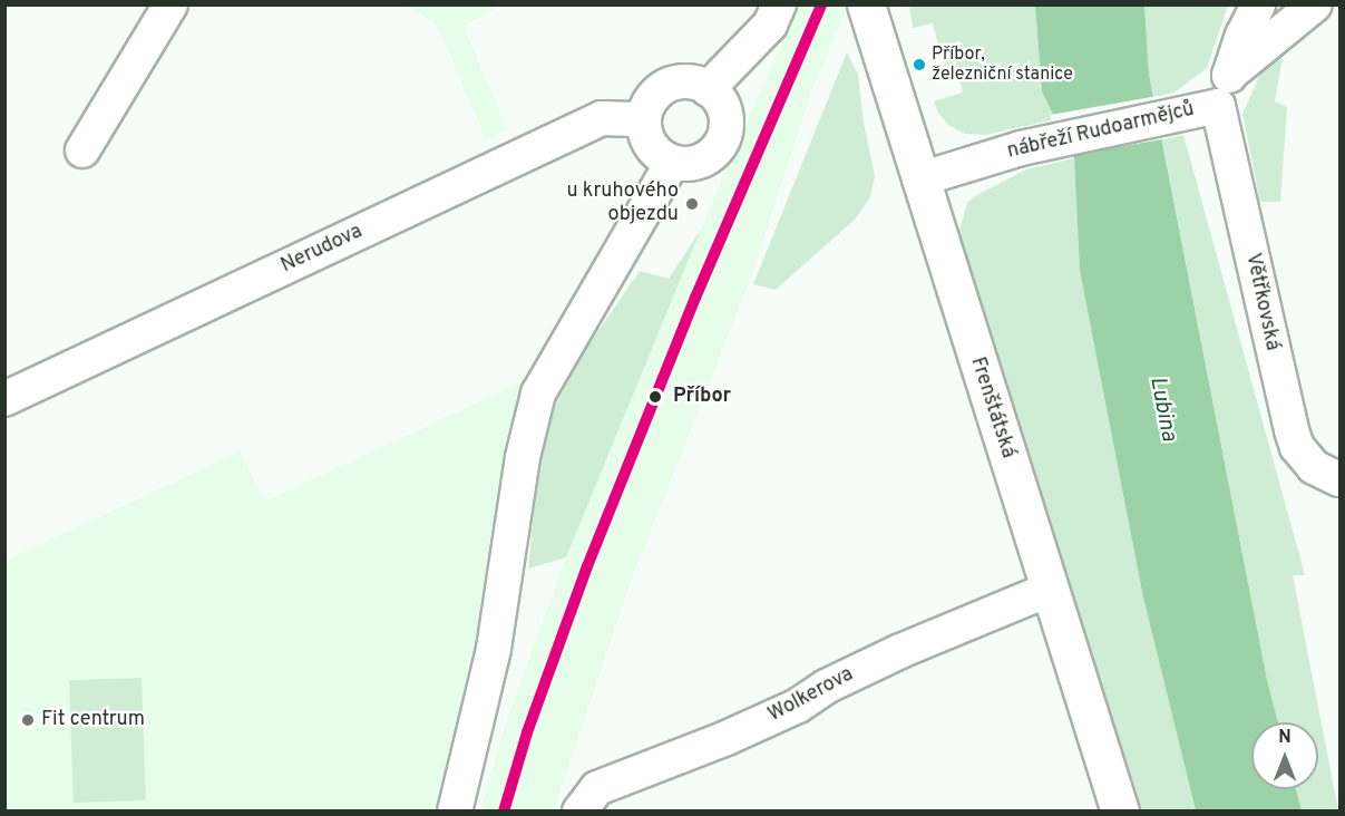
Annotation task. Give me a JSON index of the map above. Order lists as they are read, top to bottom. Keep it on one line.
{"streets":{"main road":["Frenštátská"],"street":["nábřeží Rudoarmějců","Nerudova","Větřkovská","Wolkerova"]},"crossings":[["nábřeží Rudoarmějců","Větřkovská"],["nábřeží Rudoarmějců","Frenštátská"],["Frenštátská","Wolkerova"]],"water":["Lubina"],"places":["Příbor, železniční stanice","u kruhového objezdu","Příbor","Fit centrum"],"north":"top"}
